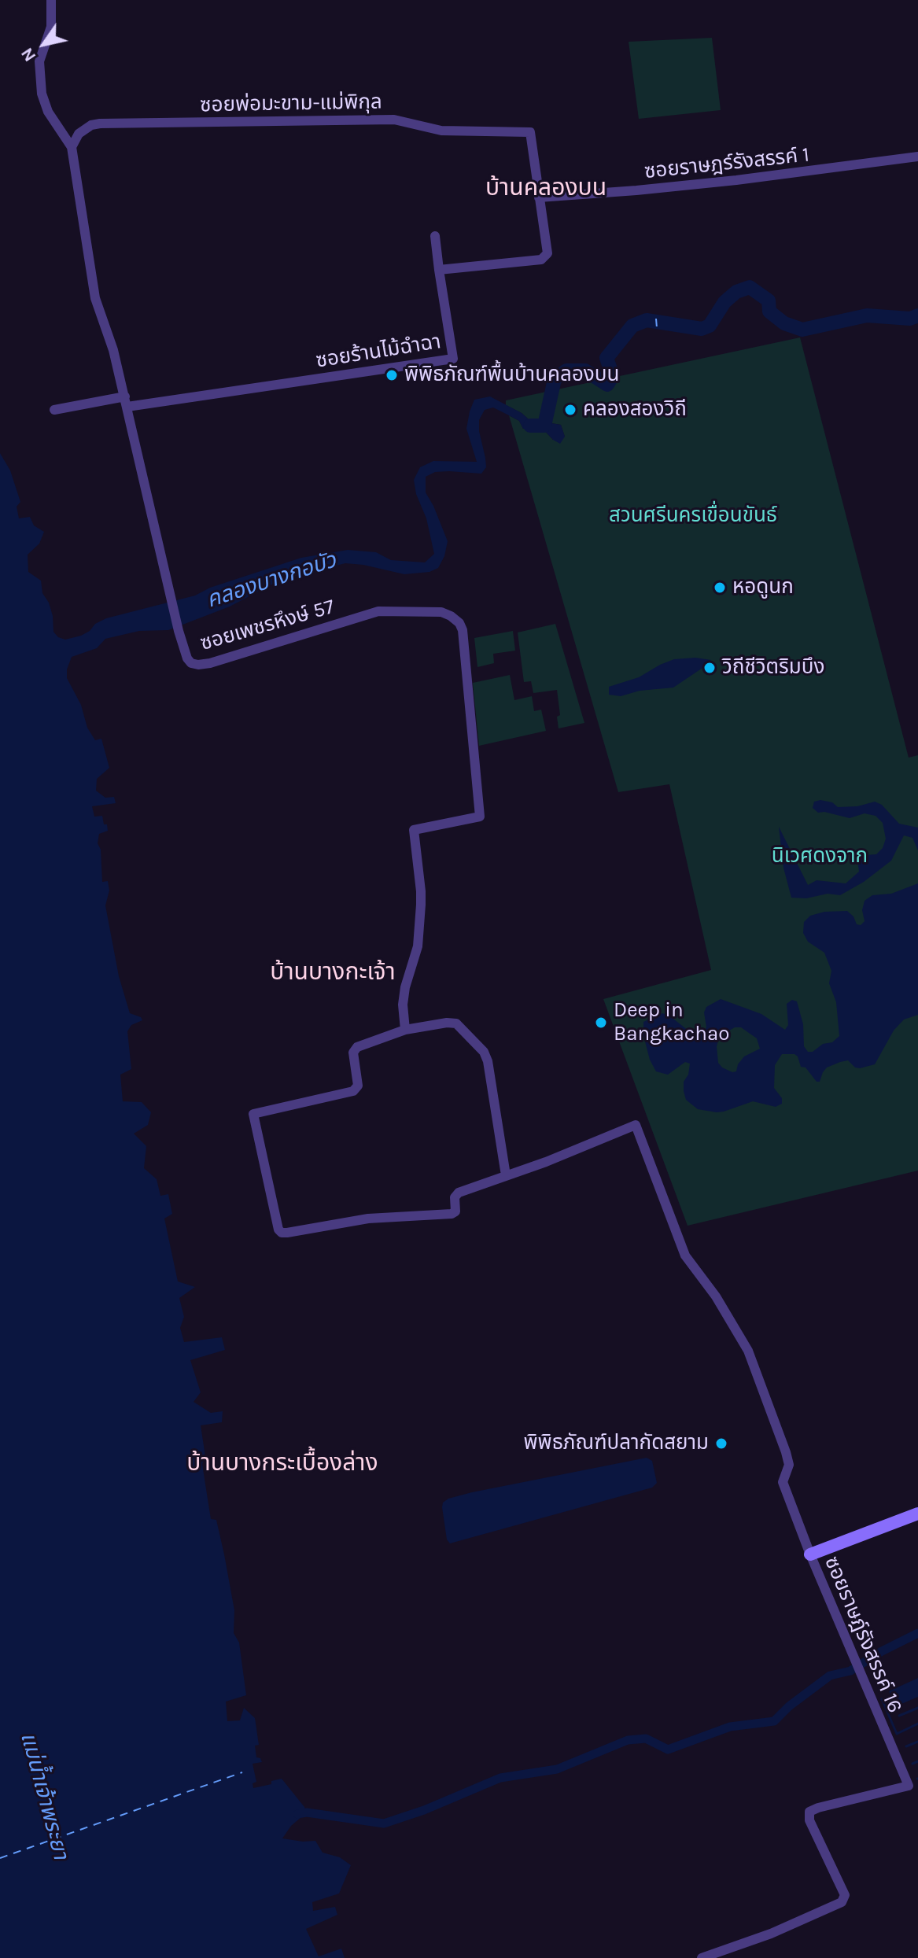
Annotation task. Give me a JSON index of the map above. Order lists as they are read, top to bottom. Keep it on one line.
{"streets":{"street":["ซอยพ่อมะขาม-แม่พิกุล","ซอยราษฎร์รังสรรค์ 1","ซอยร้านไม้ฉำฉา","ซอยเพชรหึงษ์ 57","ซอยราษฎ์รังสรรค์ 16"]},"crossings":[["ซอยพ่อมะขาม-แม่พิกุล","ซอยราษฎร์รังสรรค์ 1"],["ซอยพ่อมะขาม-แม่พิกุล","ซอยเพชรหึงษ์ 57"],["ซอยร้านไม้ฉำฉา","ซอยเพชรหึงษ์ 57"]],"districts":["บ้านคลองบน","บ้านบางกะเจ้า","บ้านบางกระเบื้องล่าง"],"water":["คลองบางกอบัว","แม่น้ำเจ้าพระยา"],"parks":["สวนศรีนครเขื่อนขันธ์","นิเวศดงจาก"],"places":["พิพิธภัณฑ์พื้นบ้านคลองบน","คลองสองวิถี","หอดูนก","วิถีชีวิตริมบึง","Deep in Bangkachao","พิพิธภัณฑ์ปลากัดสยาม"],"north":"bottom left"}
